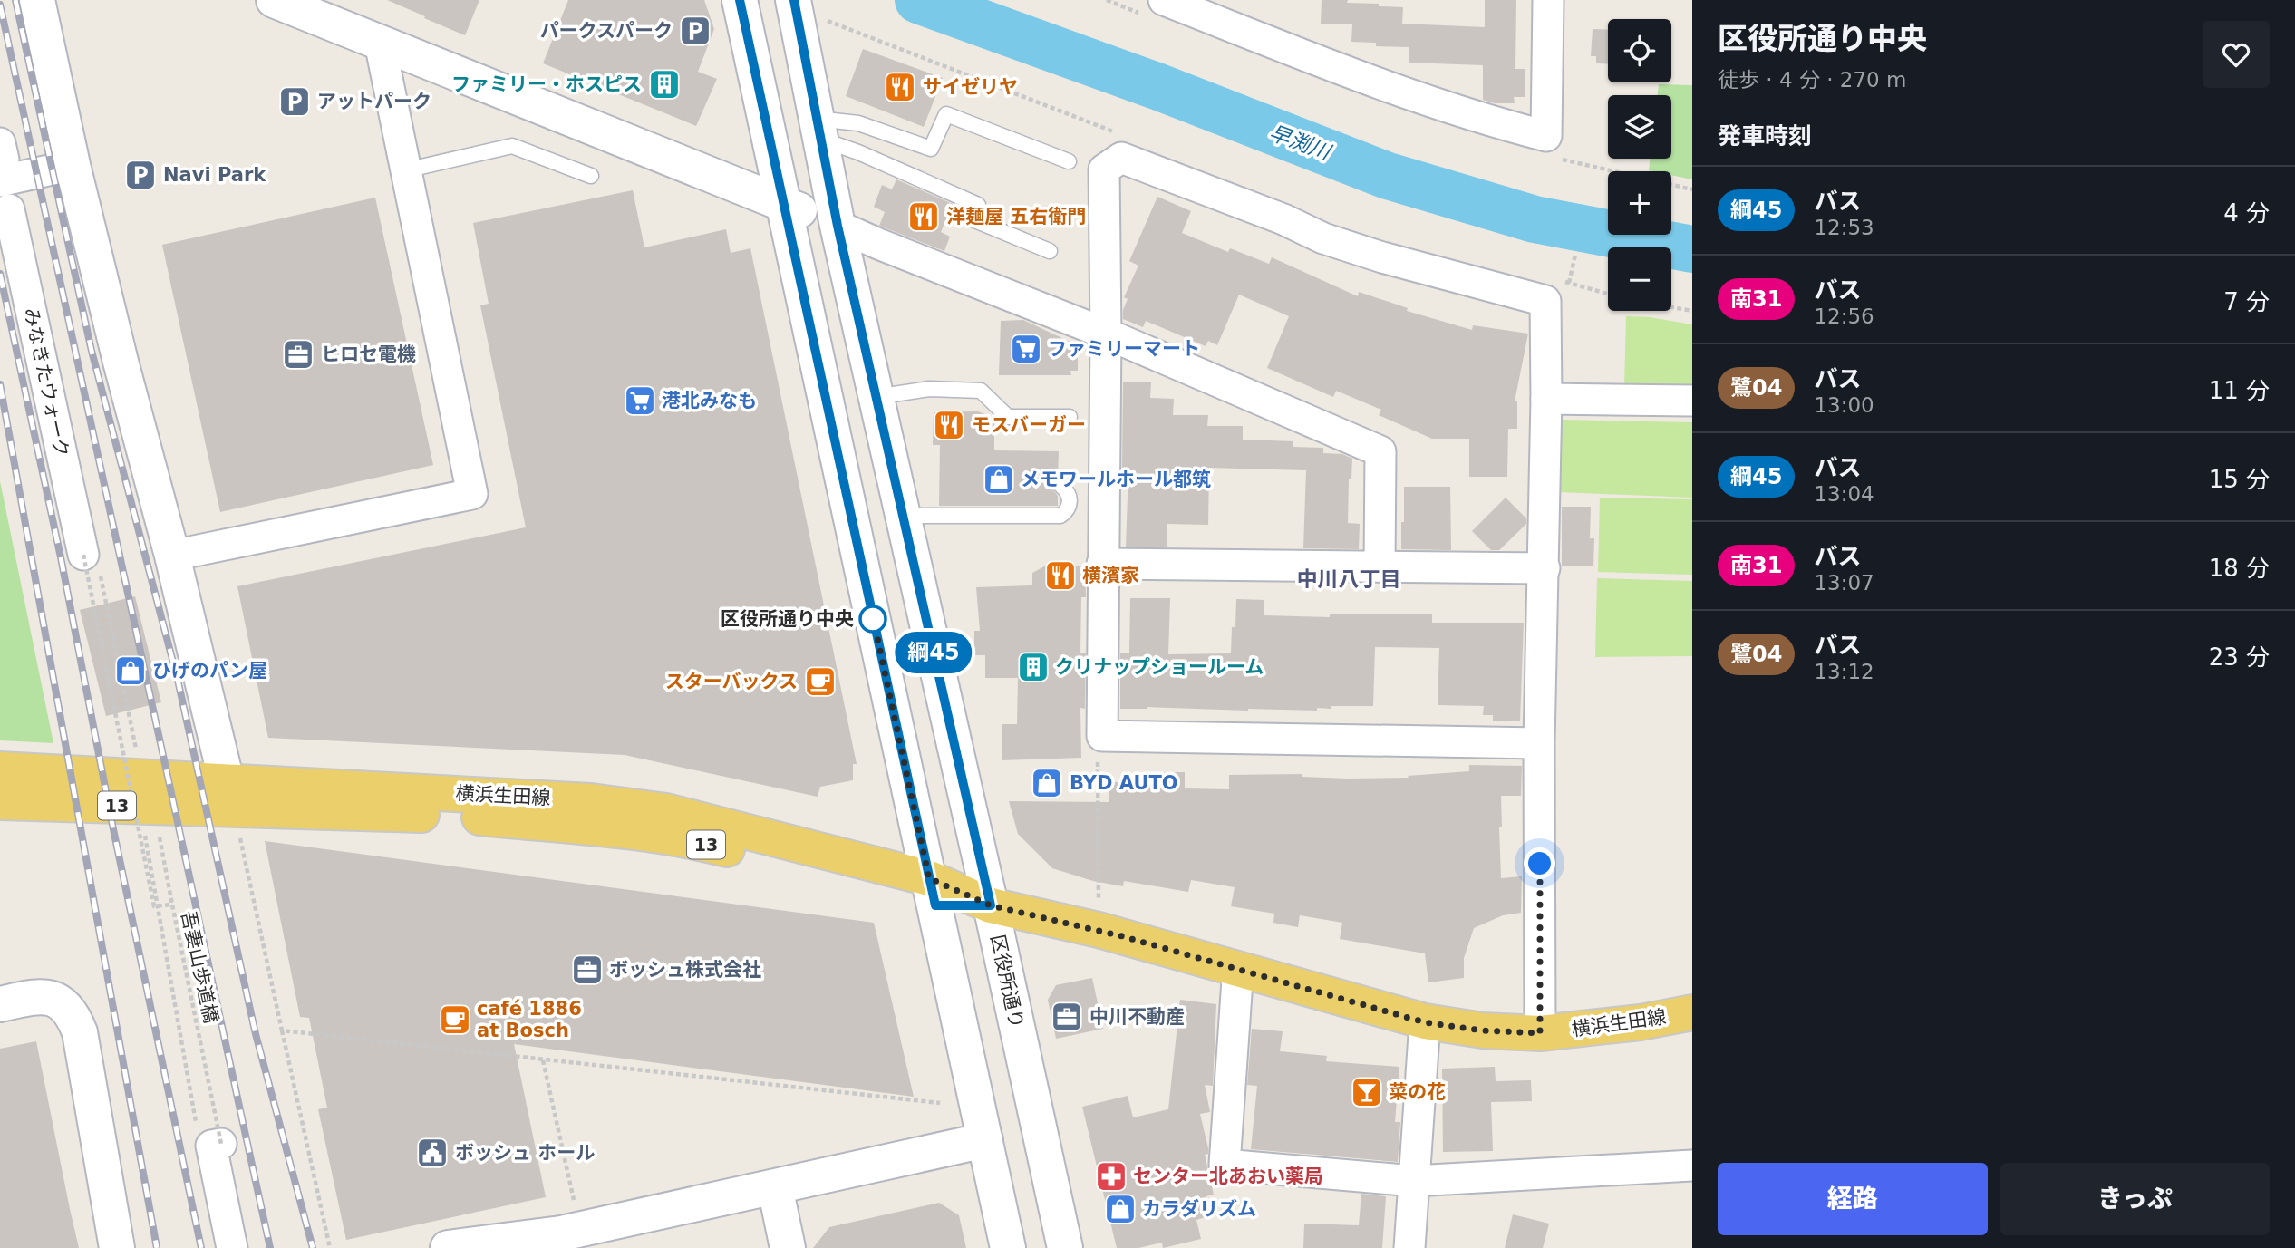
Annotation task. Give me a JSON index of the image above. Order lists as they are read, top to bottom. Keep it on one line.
{"streets":{"main road":["横浜生田線","13"],"street":["みなきたウォーク","区役所通り"],"path":["吾妻山歩道橋"]},"crossings":[["みなきたウォーク","吾妻山歩道橋"],["横浜生田線","区役所通り"]],"districts":["中川八丁目"],"water":["早渕川"],"places":{"parking":["パークスパーク","アットパーク","Navi Park"],"building":["ファミリー・ホスピス","クリナップショールーム"],"restaurant":["サイゼリヤ","洋麺屋 五右衛門","モスバーガー","横濱家"],"supermarket":["ファミリーマート","港北みなも"],"office":["ヒロセ電機","ボッシュ株式会社","中川不動産"],"shop":["メモワールホール都筑","ひげのパン屋","BYD AUTO","カラダリズム"],"other":["区役所通り中央"],"cafe":["スターバックス","café 1886 at Bosch"],"bar":["菜の花"],"public building":["ボッシュ ホール"],"pharmacy":["センター北あおい薬局"]},"lines":["bus line 綱45"],"page":{"on_map":"綱45","heading":[["区役所通り中央","徒歩 · 4 分 · 270 m"],"発車時刻"],"map_buttons":["+","−"],"list":[{"mark":"綱45","name":"バス","note":"12:53","value":"4 分"},{"mark":"南31","name":"バス","note":"12:56","value":"7 分"},{"mark":"鷺04","name":"バス","note":"13:00","value":"11 分"},{"mark":"綱45","name":"バス","note":"13:04","value":"15 分"},{"mark":"南31","name":"バス","note":"13:07","value":"18 分"},{"mark":"鷺04","name":"バス","note":"13:12","value":"23 分"}],"buttons":["経路","きっぷ"]}}
